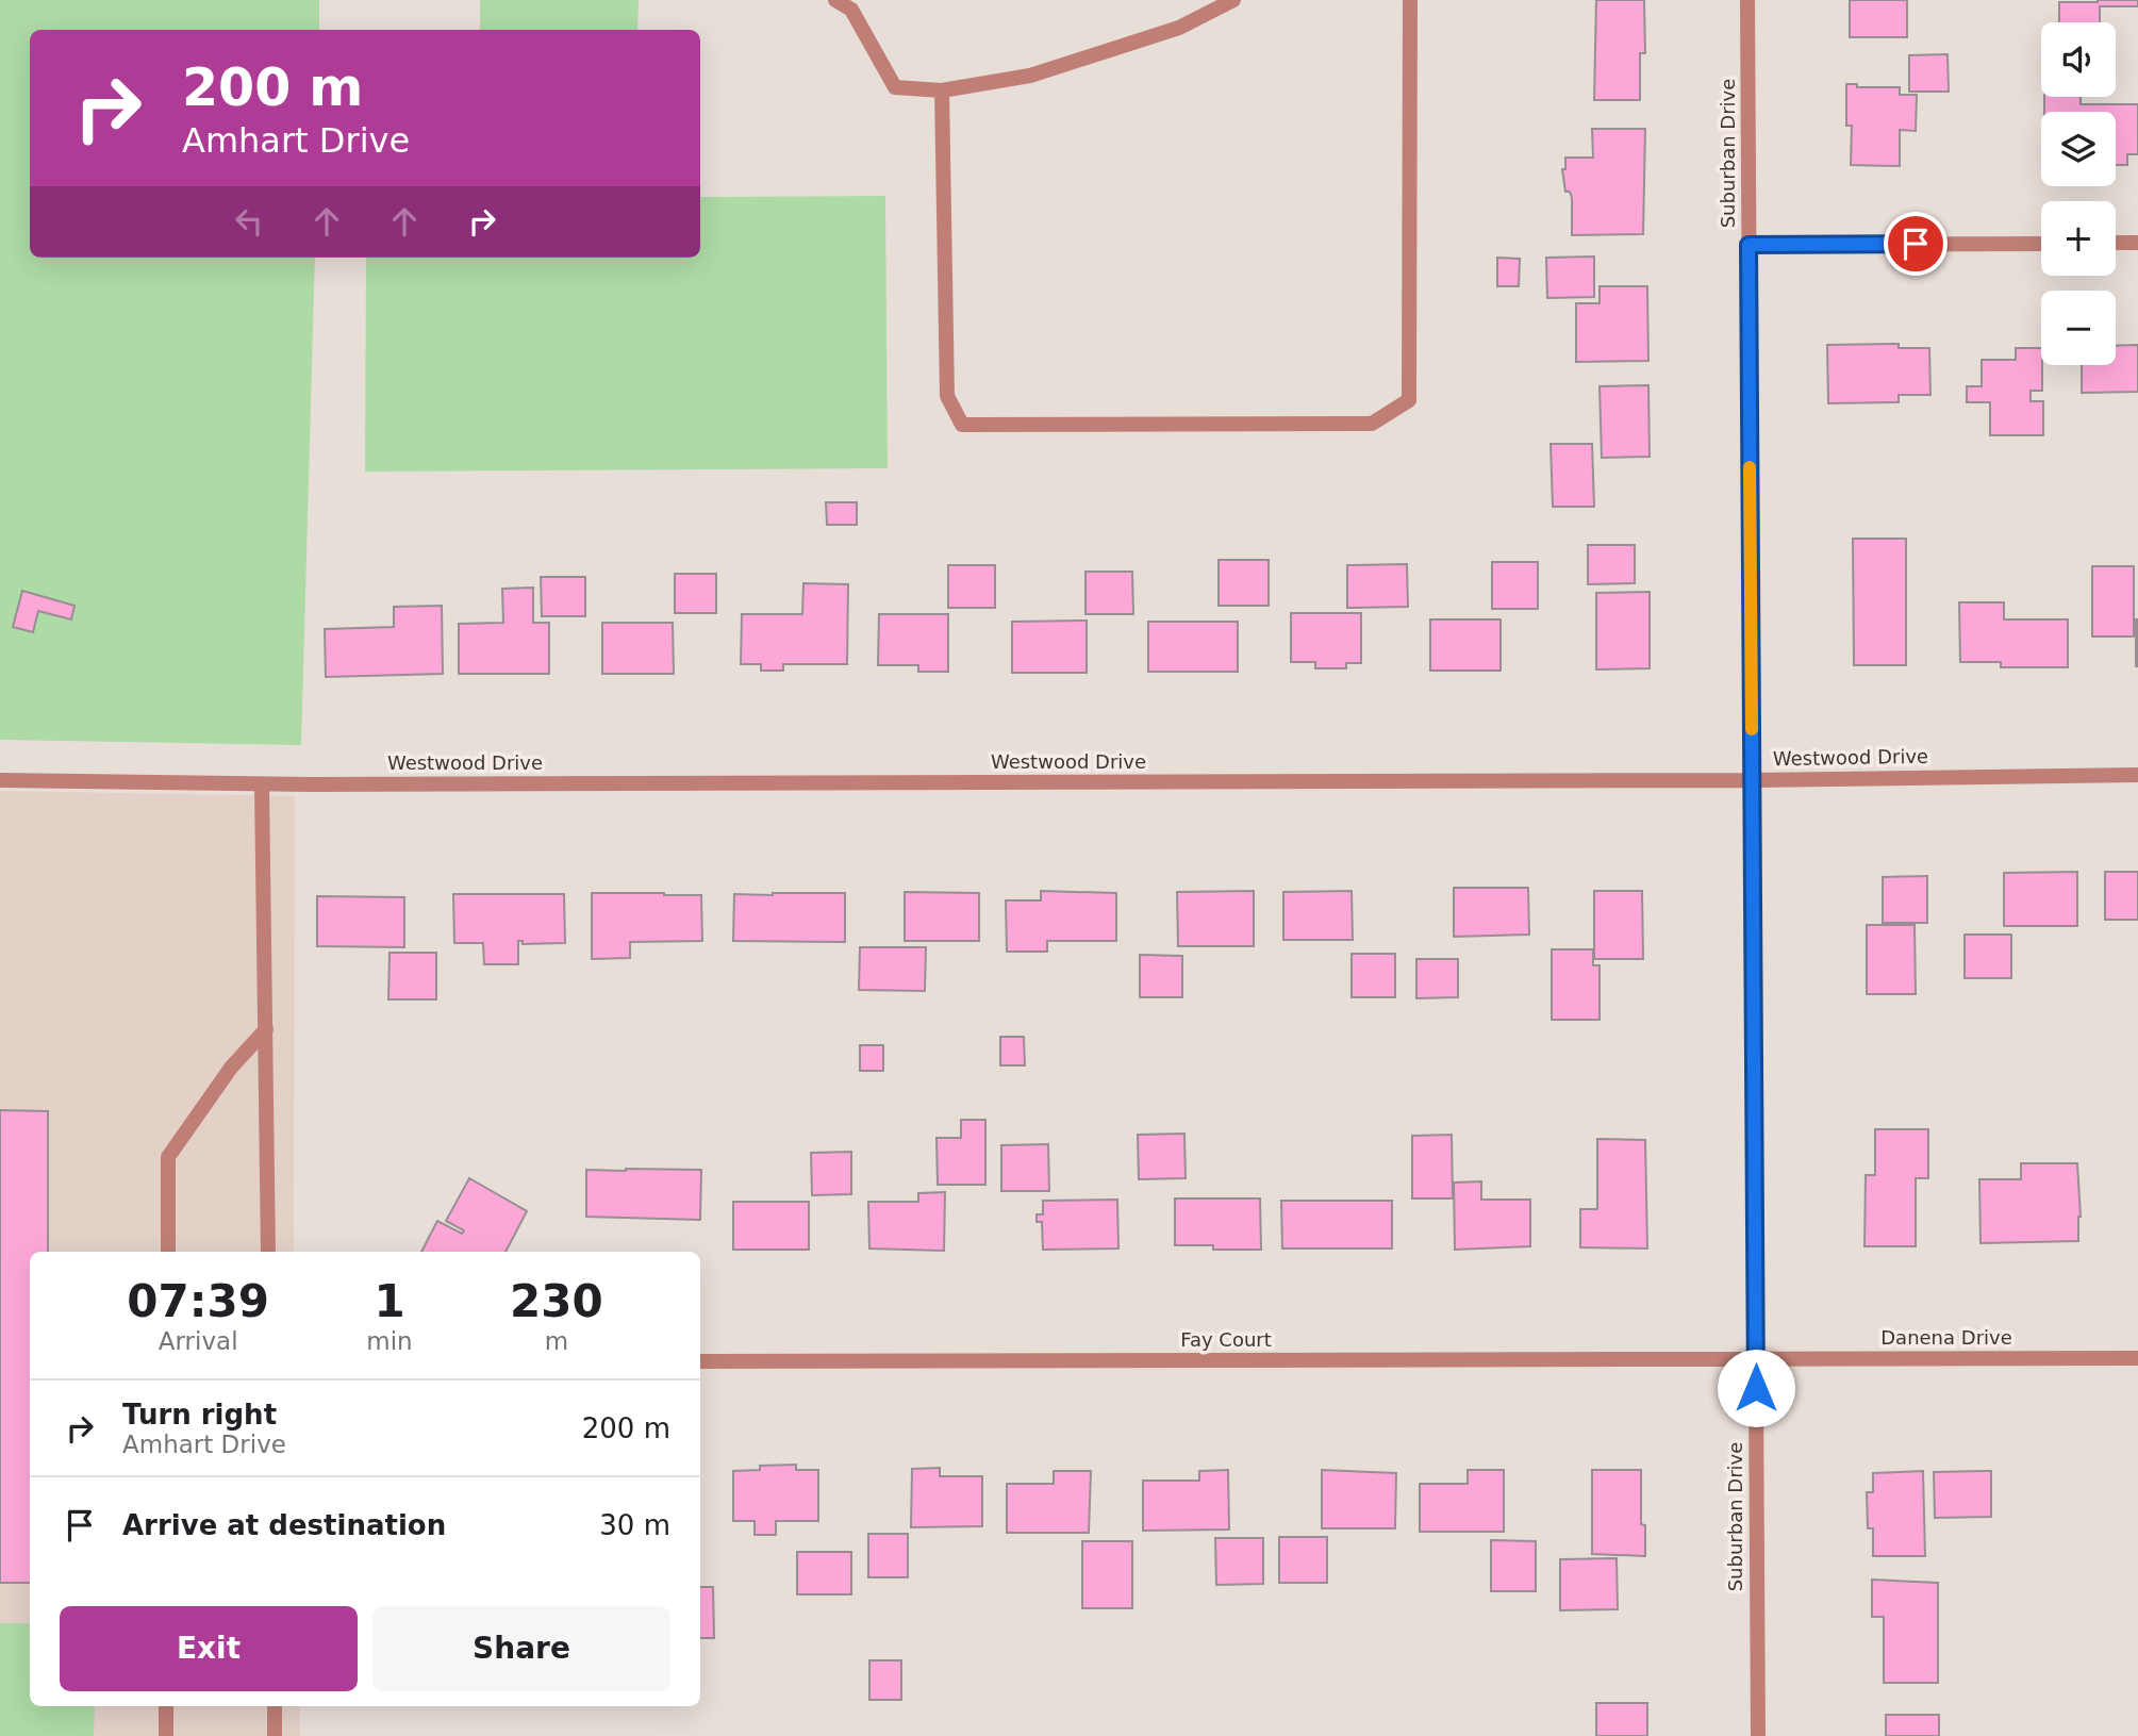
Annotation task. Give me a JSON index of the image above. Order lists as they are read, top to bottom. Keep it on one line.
{"streets":{"street":["Suburban Drive","Westwood Drive","Danena Drive","Fay Court"]},"crossings":[["Suburban Drive","Westwood Drive"],["Suburban Drive","Danena Drive"],["Suburban Drive","Fay Court"],["Danena Drive","Fay Court"]],"page":{"map_buttons":["+","−"],"turn":["200 m","Amhart Drive"],"eta":["07:39","Arrival","1","min","230","m"],"list":[{"name":"Turn right","note":"Amhart Drive","value":"200 m"},{"name":"Arrive at destination","value":"30 m"}],"buttons":["Exit","Share"]}}
